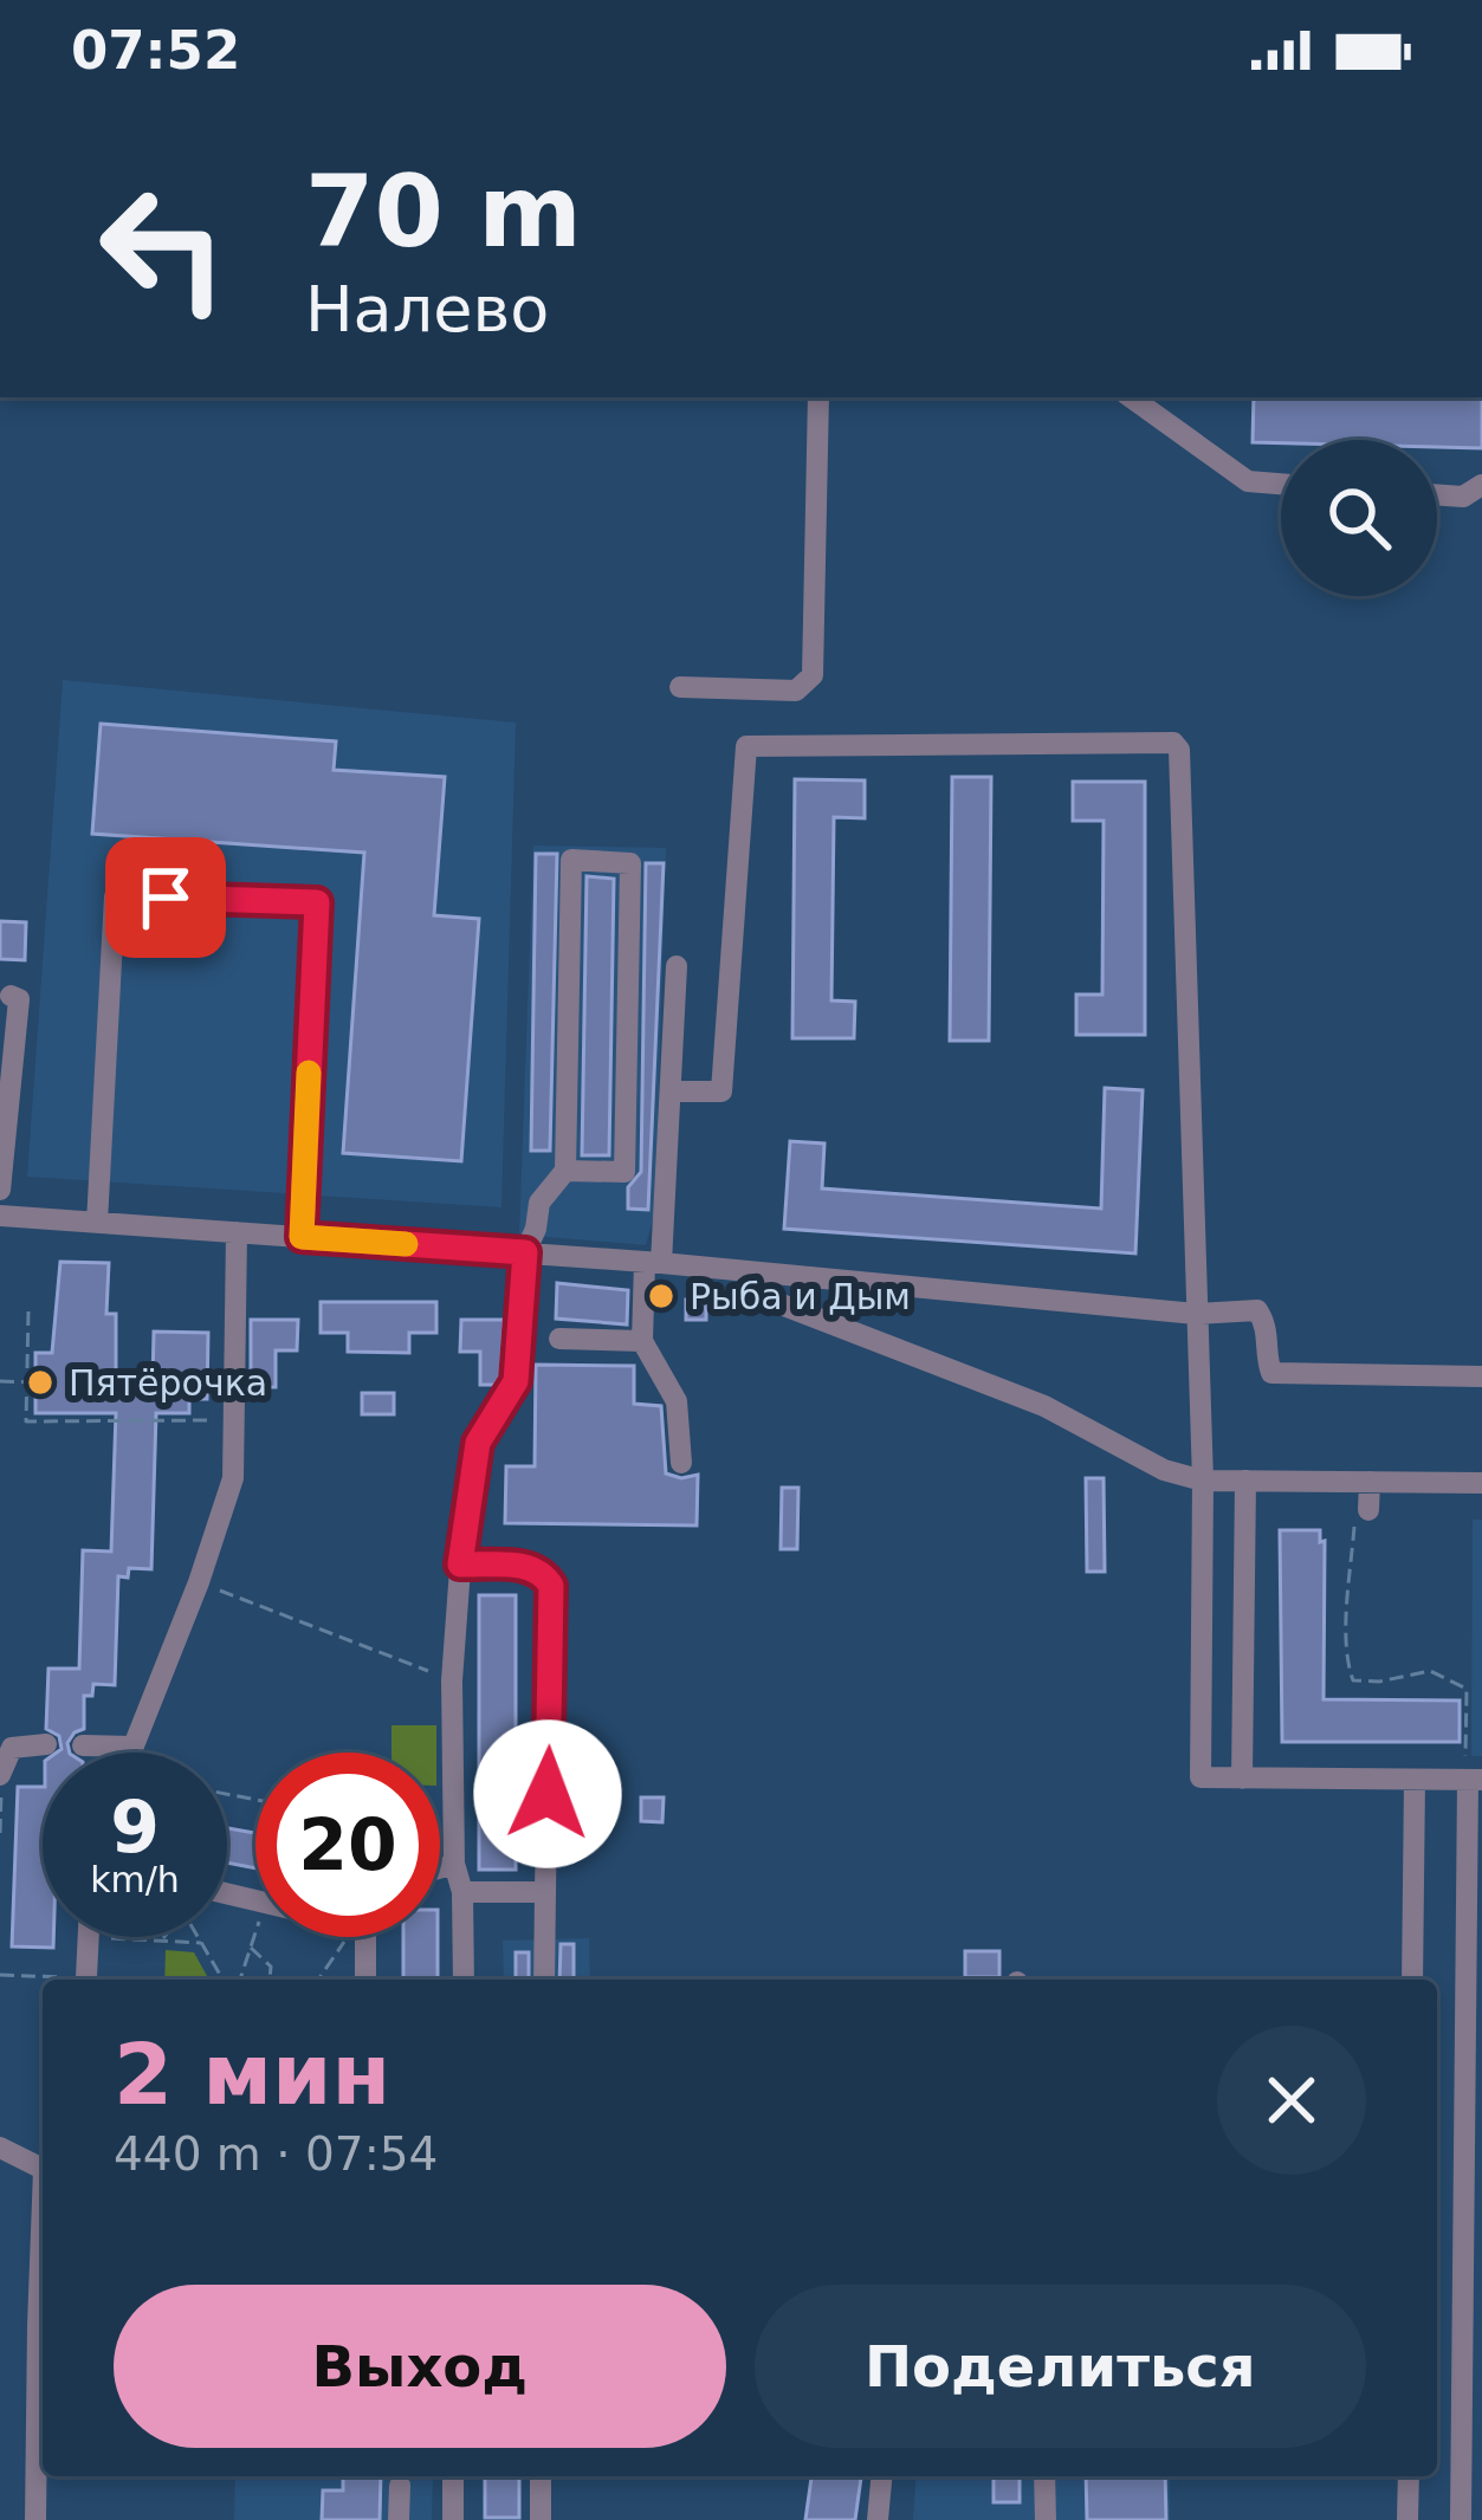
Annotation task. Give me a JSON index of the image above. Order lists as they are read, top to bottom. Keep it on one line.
{"places":["Рыба и Дым","Пятёрочка"],"page":{"status":"07:52","turn":["70 m","Налево"],"speed":"9 km/h","limit":"20","heading":["2 мин","440 m · 07:54"],"buttons":["Выход","Поделиться"]}}
